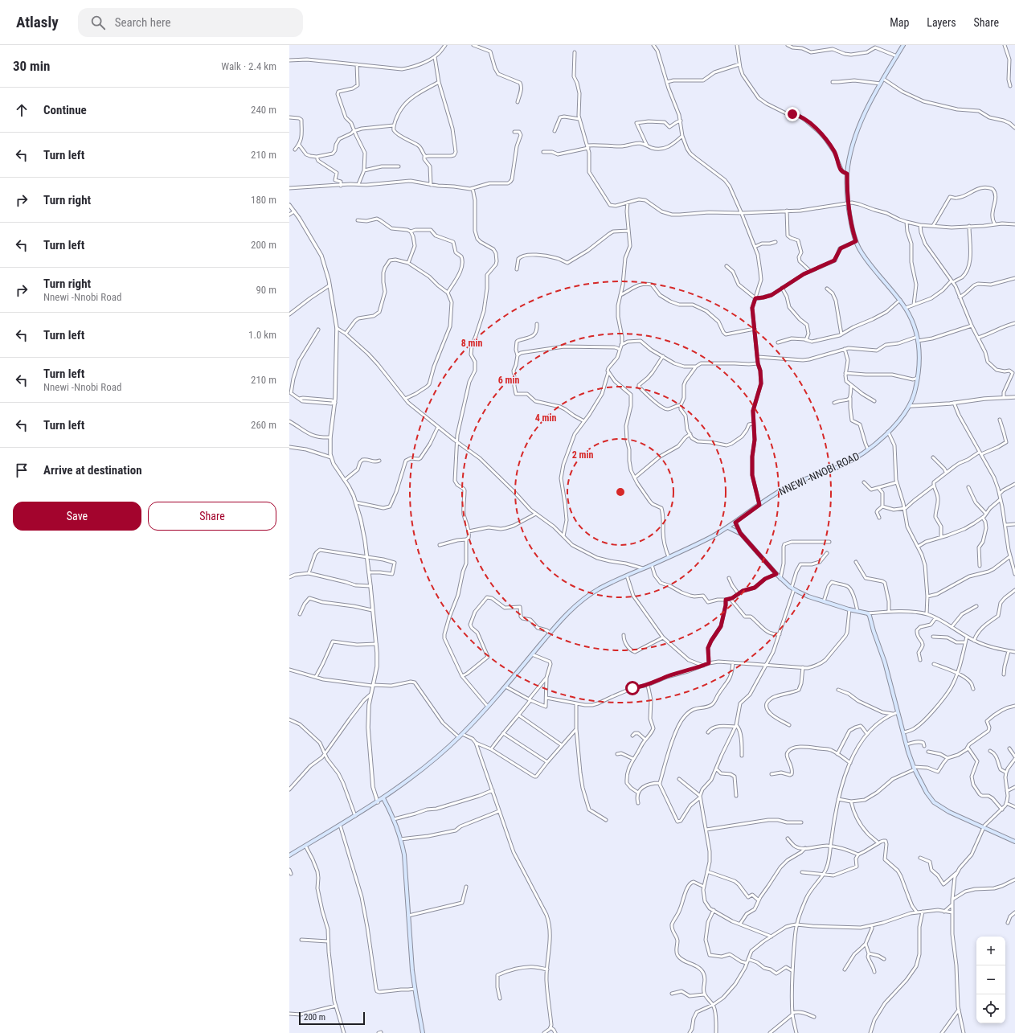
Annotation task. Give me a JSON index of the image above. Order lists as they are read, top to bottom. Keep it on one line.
{"streets":{"main road":["NNEWI -NNOBI ROAD"]},"scale_bar":"200 m","page":{"header":"Atlasly","search":"Search here","nav":["Map","Layers","Share"],"heading":["30 min","Walk · 2.4 km"],"list":[["Continue","240 m"],["Turn left","210 m"],["Turn right","180 m"],["Turn left","200 m"],["Turn right","Nnewi -Nnobi Road","90 m"],["Turn left","1.0 km"],["Turn left","Nnewi -Nnobi Road","210 m"],["Turn left","260 m"],"Arrive at destination"],"buttons":["Save","Share"],"map_buttons":["+","−"],"scale":"200 m"},"rings":["8 min","6 min","4 min","2 min"]}
